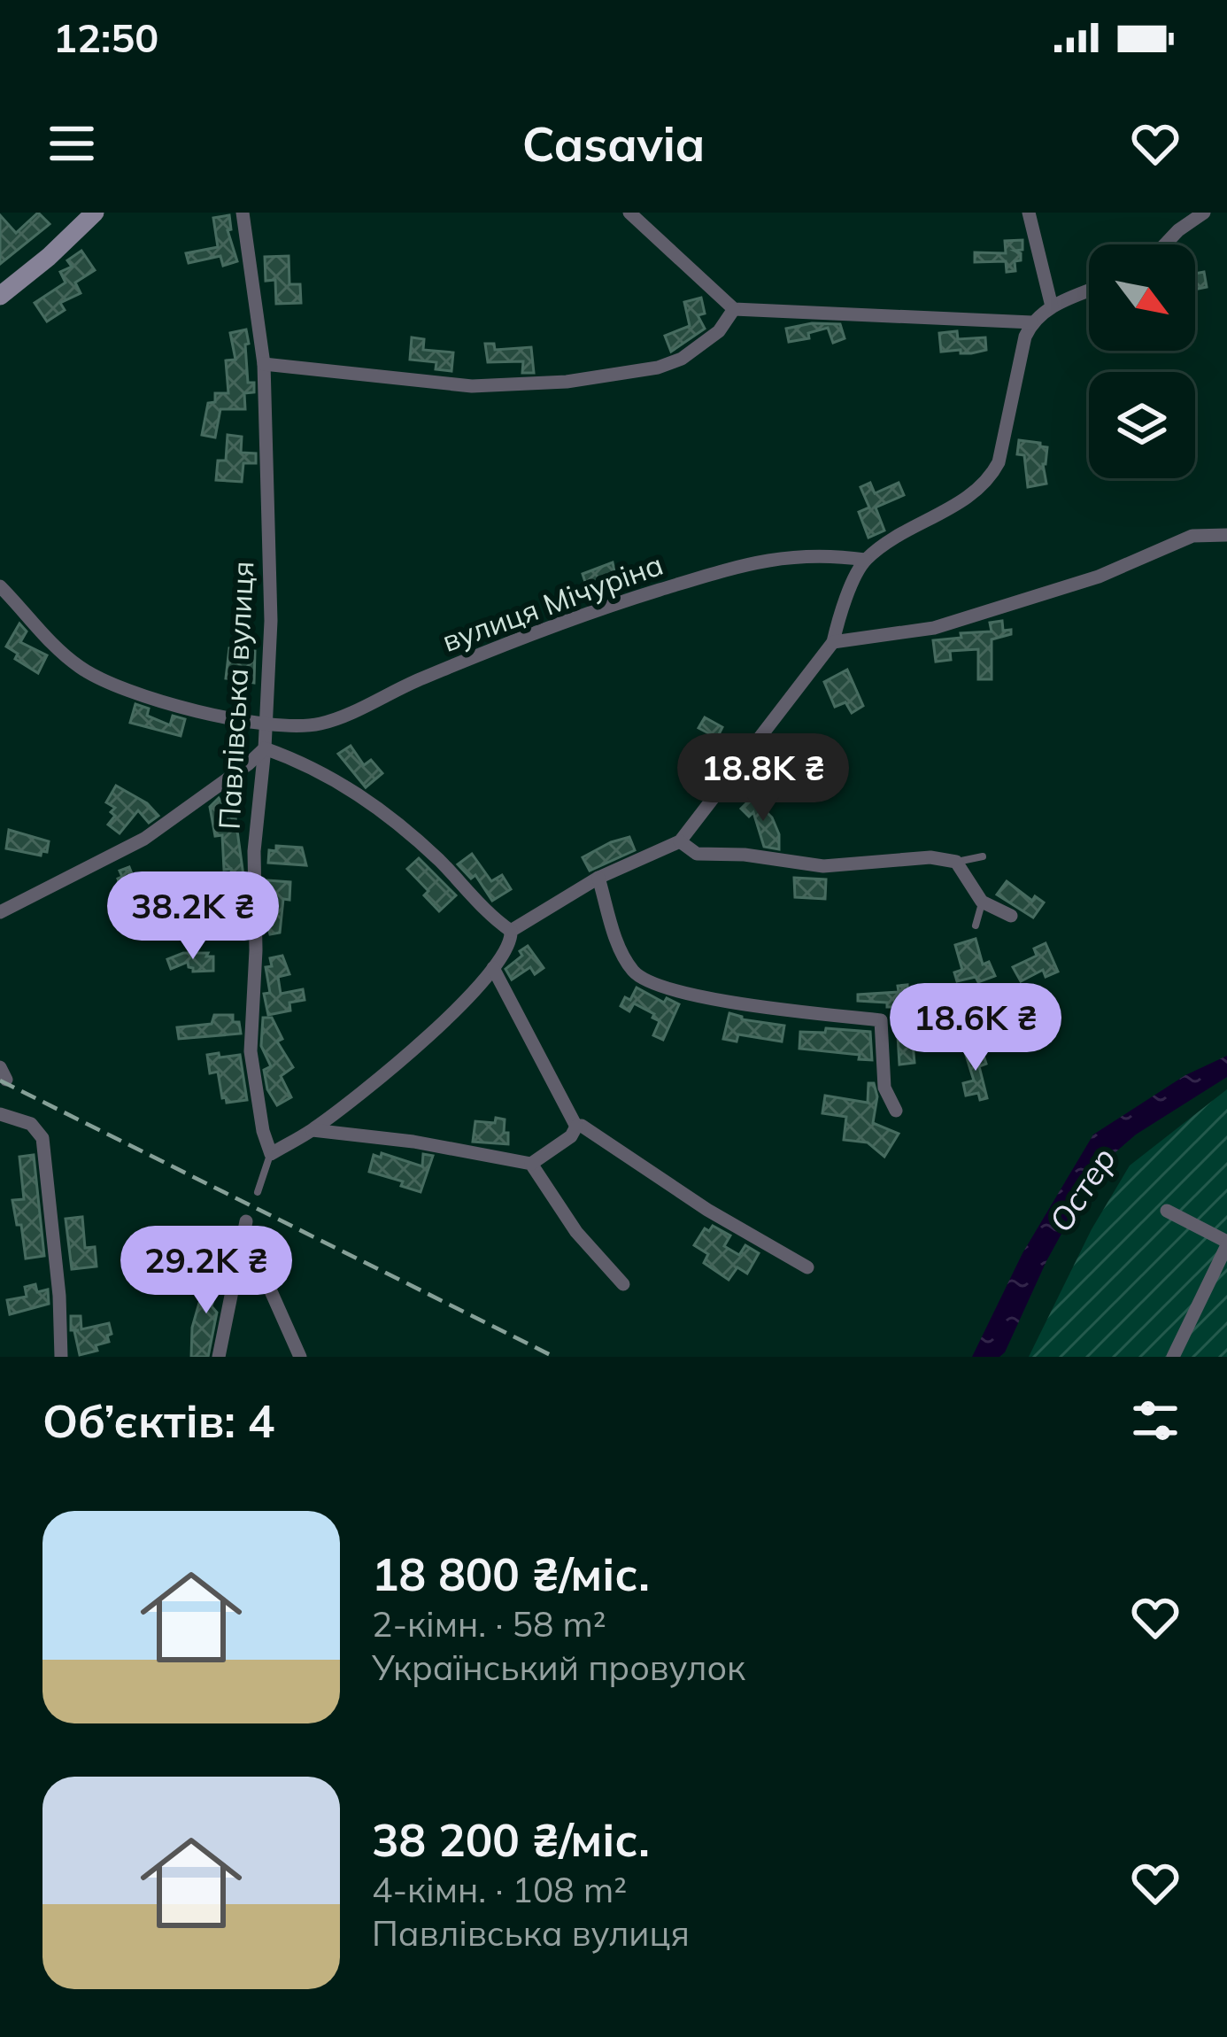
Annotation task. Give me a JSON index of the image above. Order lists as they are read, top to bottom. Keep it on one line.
{"streets":{"street":["вулиця Мічуріна","Павлівська вулиця"]},"crossings":[["вулиця Мічуріна","Павлівська вулиця"]],"water":["Остер"],"north":"bottom right","page":{"status":"12:50","header":"Casavia","price":["18.8K ₴","38.2K ₴","18.6K ₴","29.2K ₴"],"heading":"Об’єктів: 4","list":[{"name":"18 800 ₴/міс.","note":"2-кімн. · 58 m² · Український провулок"},{"name":"38 200 ₴/міс.","note":"4-кімн. · 108 m² · Павлівська вулиця"}]}}
